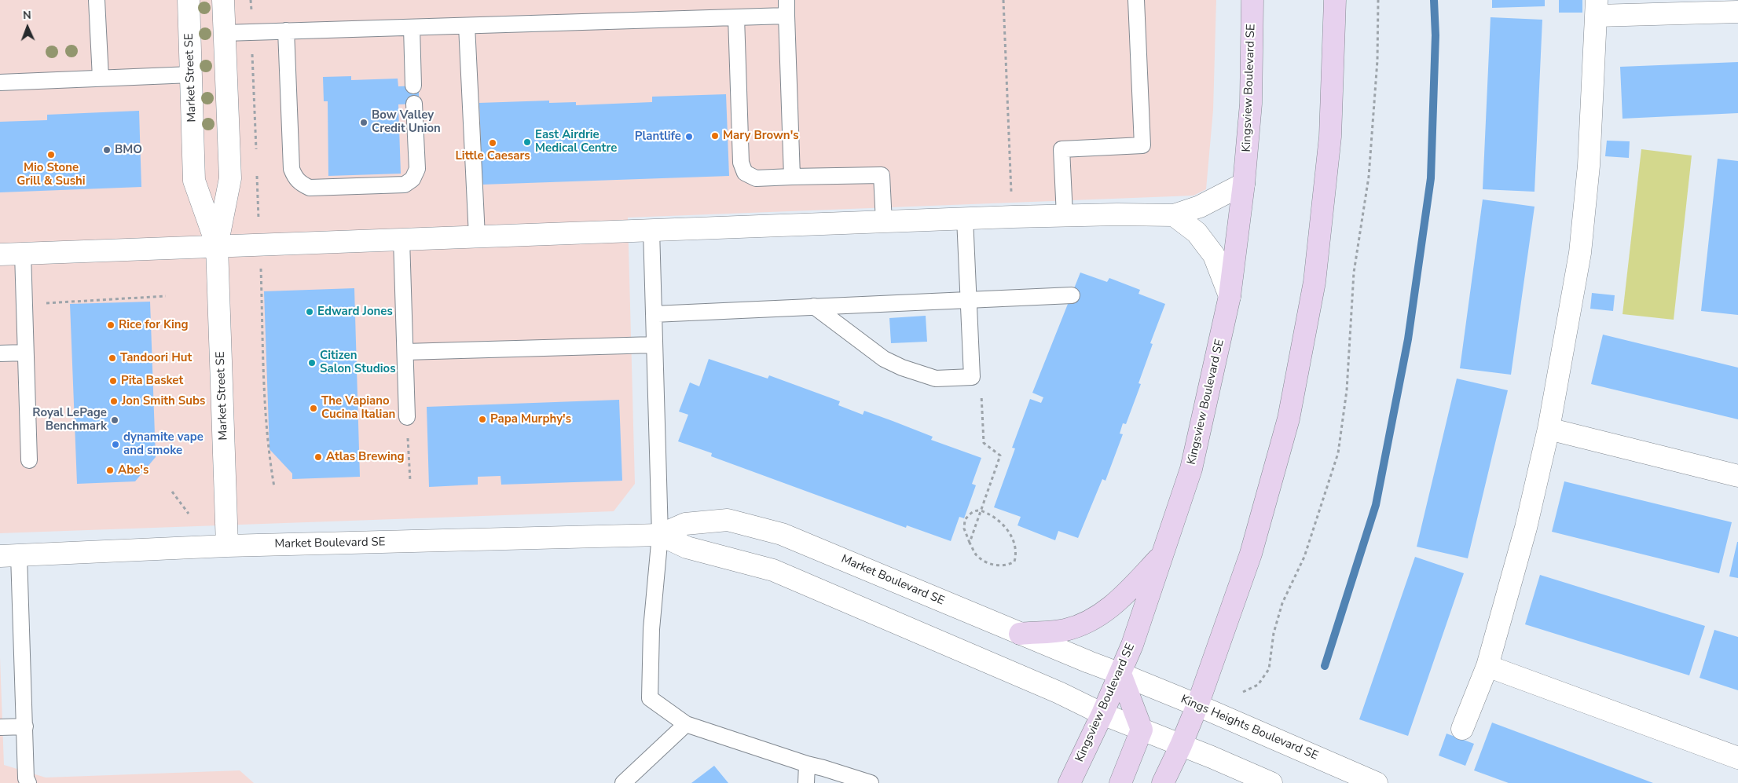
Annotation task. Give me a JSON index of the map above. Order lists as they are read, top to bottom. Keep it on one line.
{"streets":{"main road":["Kingsview Boulevard SE"],"street":["Market Street SE","Market Boulevard SE","Kings Heights Boulevard SE"]},"crossings":[["Market Street SE","Market Boulevard SE"],["Kingsview Boulevard SE","Market Boulevard SE"],["Kingsview Boulevard SE","Kings Heights Boulevard SE"],["Market Boulevard SE","Kings Heights Boulevard SE"]],"places":["Bow Valley Credit Union","Mary Brown's","Plantlife","East Airdrie Medical Centre","Little Caesars","BMO","Mio Stone Grill & Sushi","Edward Jones","Rice for King","Tandoori Hut","Citizen Salon Studios","Pita Basket","Jon Smith Subs","The Vapiano Cucina Italian","Papa Murphy's","Royal LePage Benchmark","dynamite vape and smoke","Atlas Brewing","Abe's"],"north":"top"}
